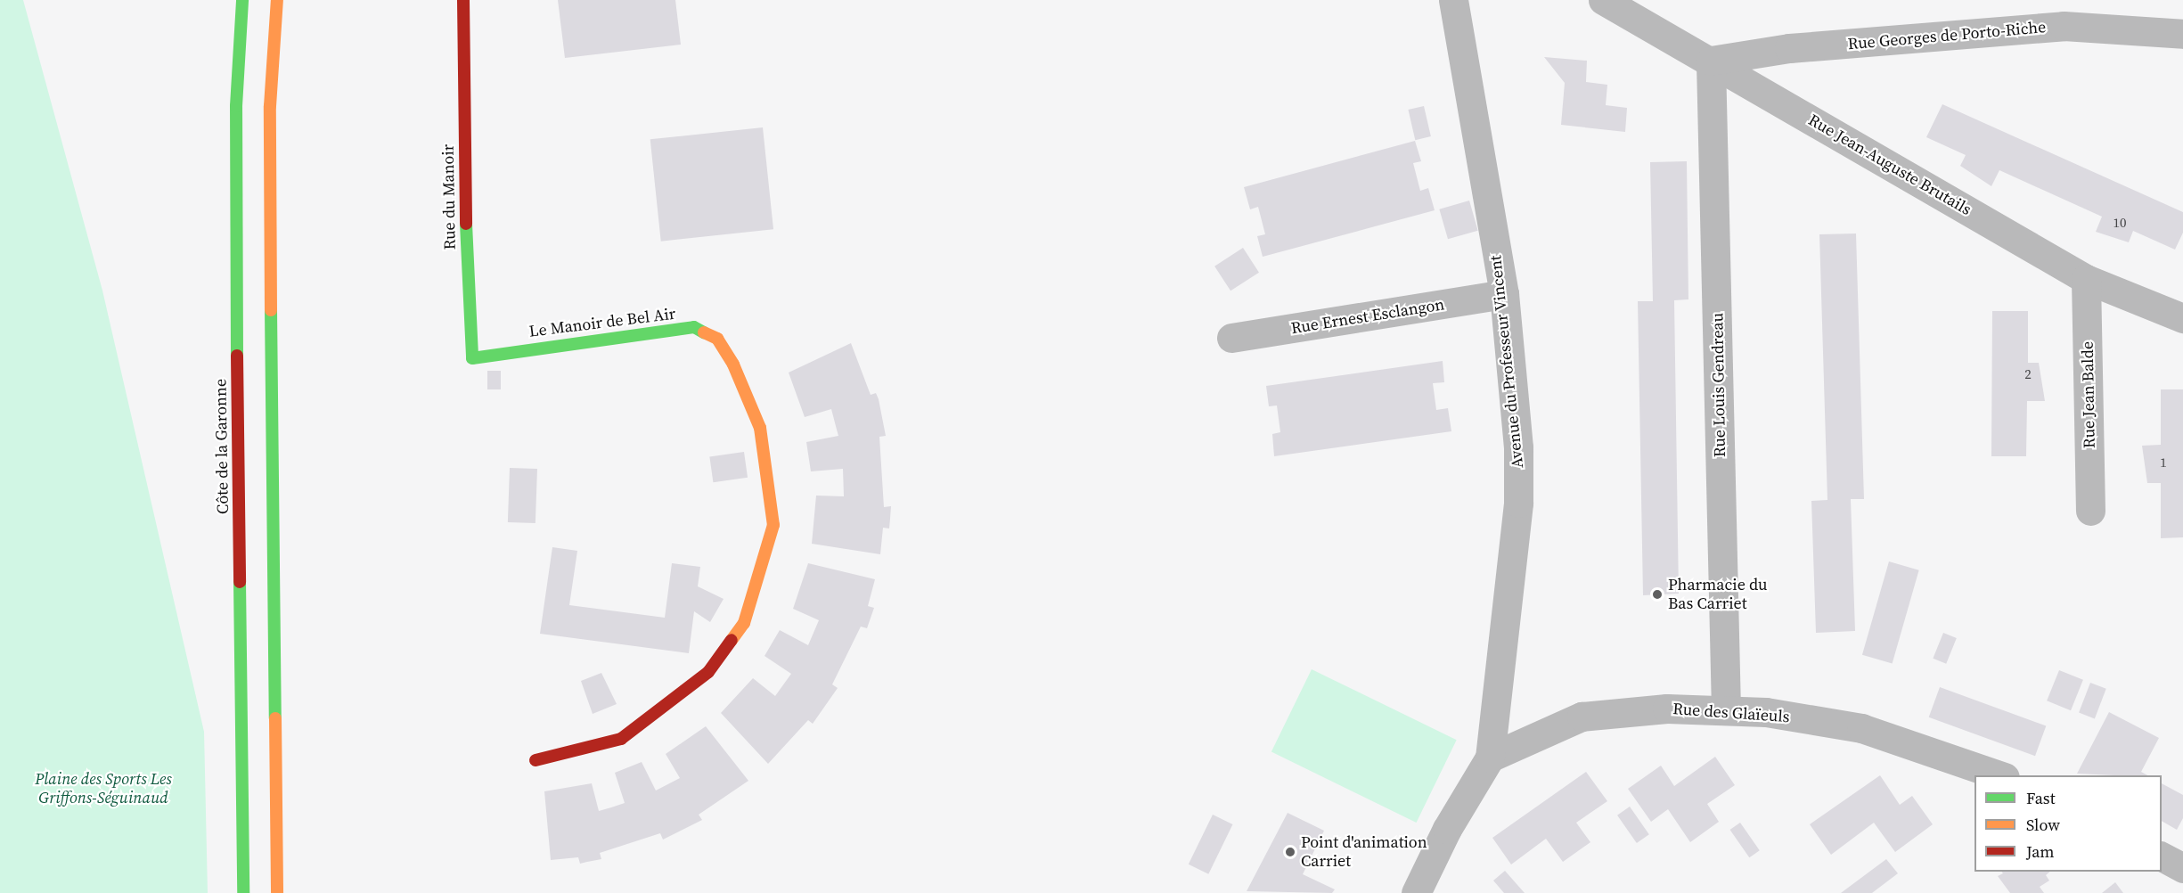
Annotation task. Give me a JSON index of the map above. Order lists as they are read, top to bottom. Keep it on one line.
{"streets":{"main road":["Rue du Manoir","Le Manoir de Bel Air","Côte de la Garonne"],"street":["Rue Georges de Porto-Riche","Rue Jean-Auguste Brutails","Rue Ernest Esclangon","Avenue du Professeur Vincent","Rue Louis Gendreau","Rue Jean Balde","Rue des Glaïeuls"]},"crossings":[["Rue Georges de Porto-Riche","Rue Jean-Auguste Brutails"],["Rue Georges de Porto-Riche","Rue Louis Gendreau"],["Rue Jean-Auguste Brutails","Rue Louis Gendreau"],["Rue Jean-Auguste Brutails","Rue Jean Balde"],["Rue du Manoir","Le Manoir de Bel Air"],["Rue Ernest Esclangon","Avenue du Professeur Vincent"],["Avenue du Professeur Vincent","Rue des Glaïeuls"],["Rue Louis Gendreau","Rue des Glaïeuls"]],"parks":["Plaine des Sports Les Griffons-Séguinaud"],"places":["Pharmacie du Bas Carriet","Point d'animation Carriet"],"house_numbers":["10","2","1"],"legend":["Fast","Slow","Jam"]}
